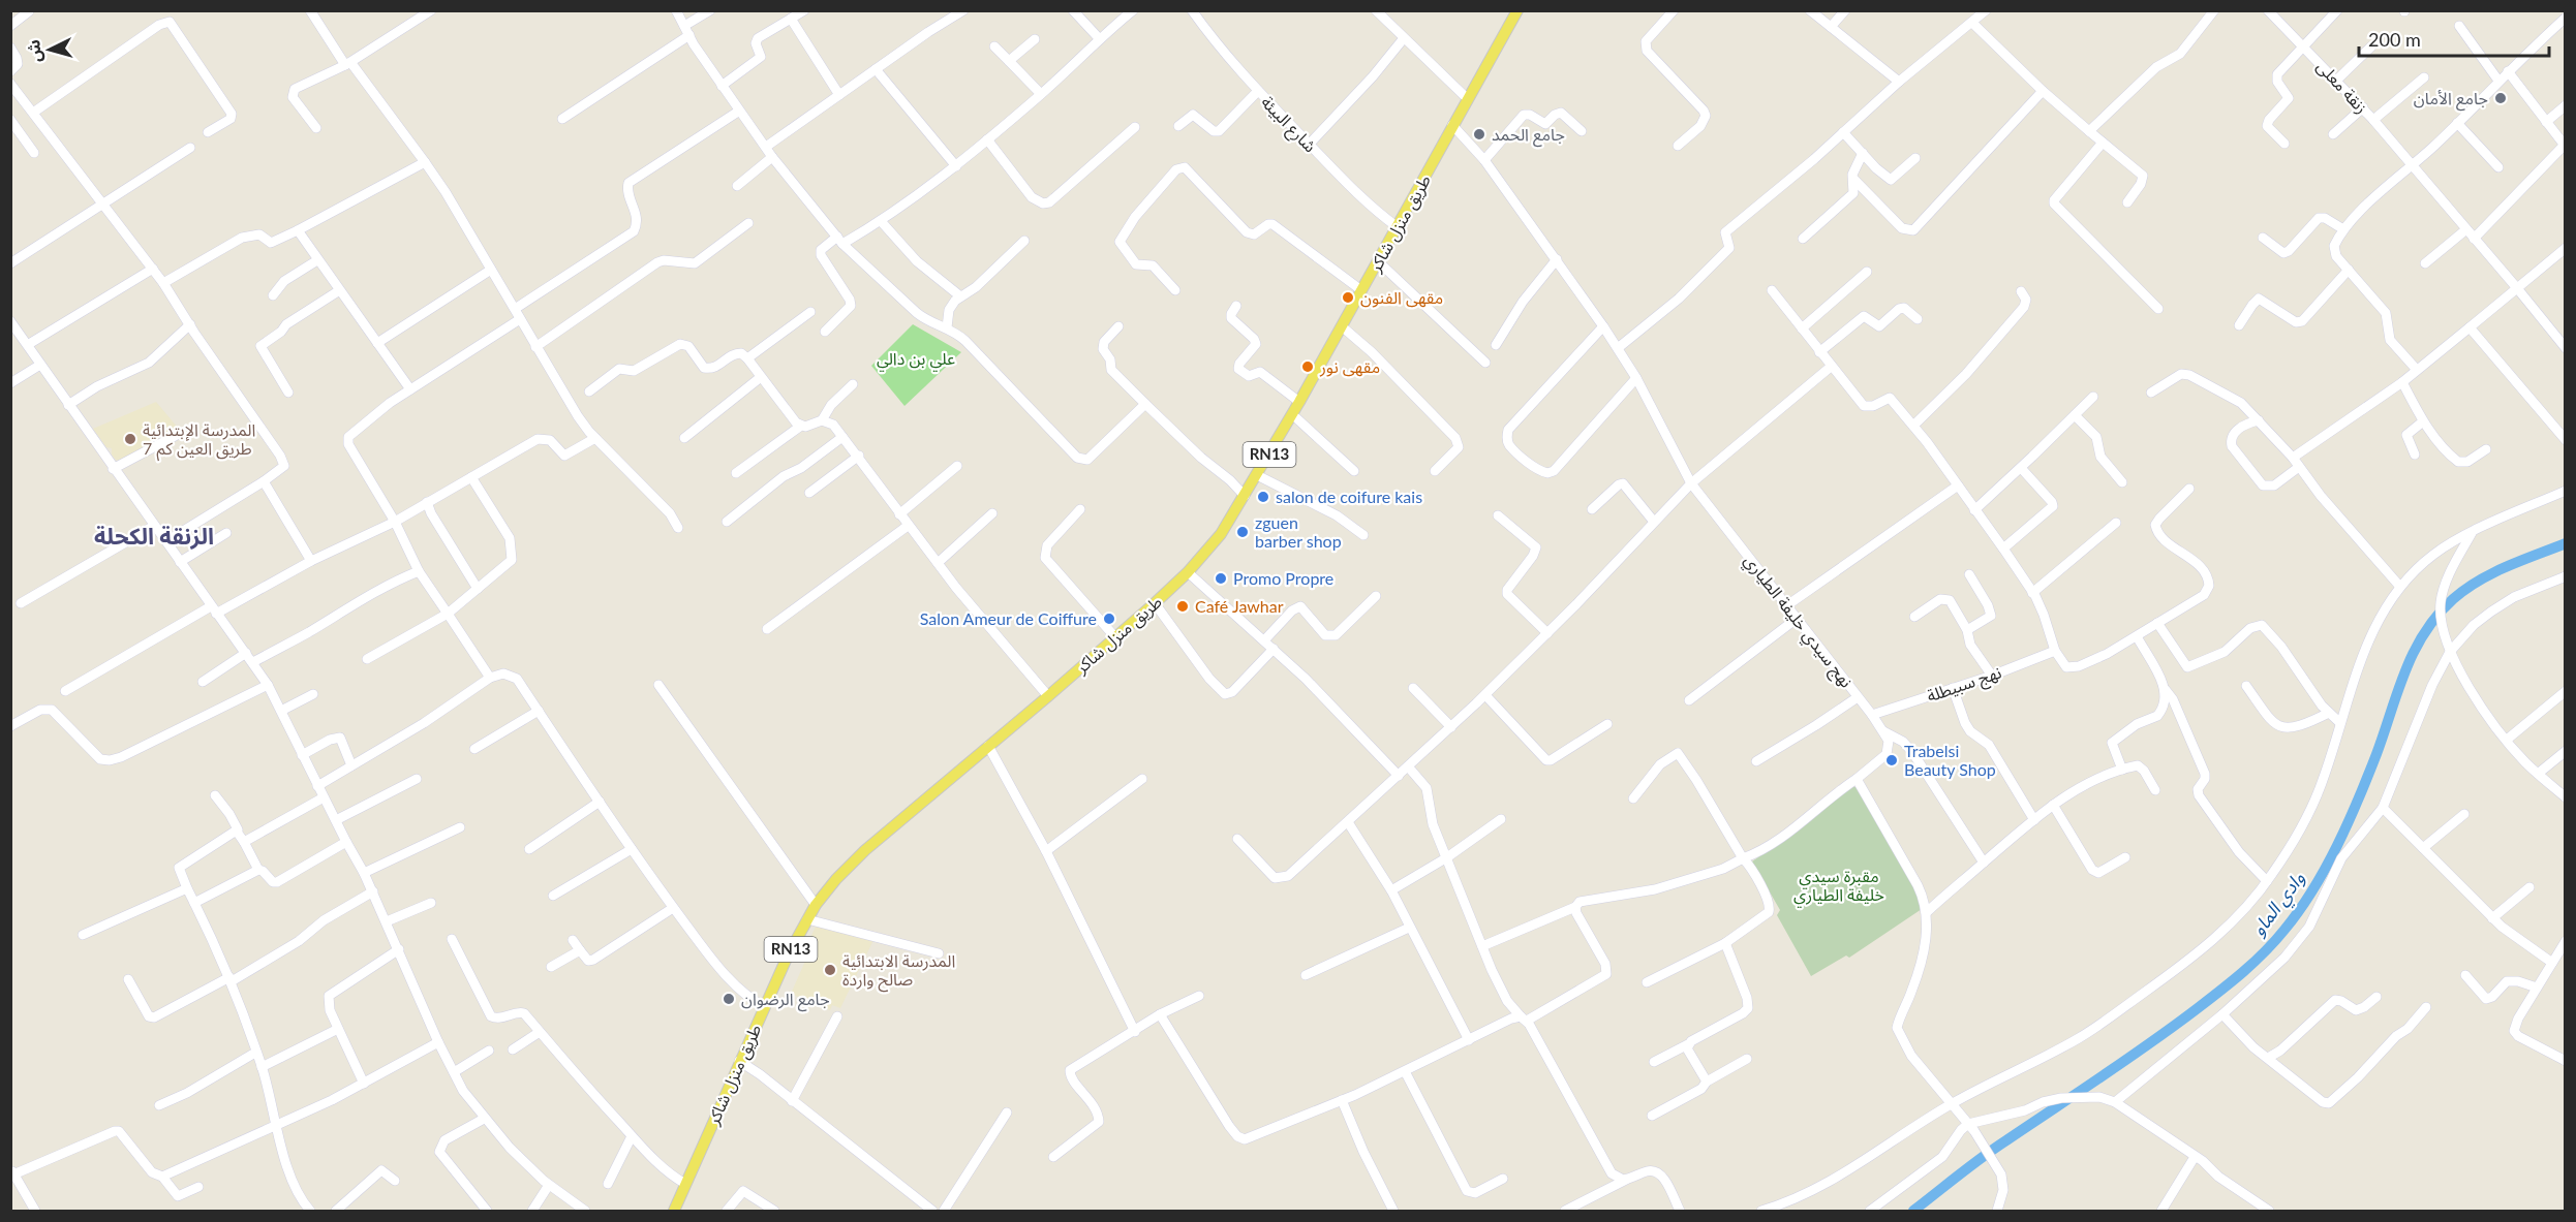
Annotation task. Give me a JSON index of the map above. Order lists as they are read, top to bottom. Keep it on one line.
{"streets":{"main road":["طريق منزل شاكر","RN13"],"street":["زنقة معلى","شارع البيئة","نهج سيدي خليفة الطياري","نهج سبيطلة"]},"crossings":[["شارع البيئة","طريق منزل شاكر"],["طريق منزل شاكر","نهج سيدي خليفة الطياري"],["نهج سيدي خليفة الطياري","نهج سبيطلة"]],"districts":["الزنقة الكحلة"],"water":["وادي الماو"],"parks":["علي بن دالي","مقبرة سيدي خليفة الطياري"],"places":["جامع الأمان","جامع الحمد","مقهى الفنون","مقهى نور","المدرسة الإبتدائية طريق العين كم 7","salon de coifure kais","zguen barber shop","Promo Propre","Café Jawhar","Salon Ameur de Coiffure","Trabelsi Beauty Shop","المدرسة الابتدائية صالح واردة","جامع الرضوان"],"scale_bar":"200 m","north":"left"}
